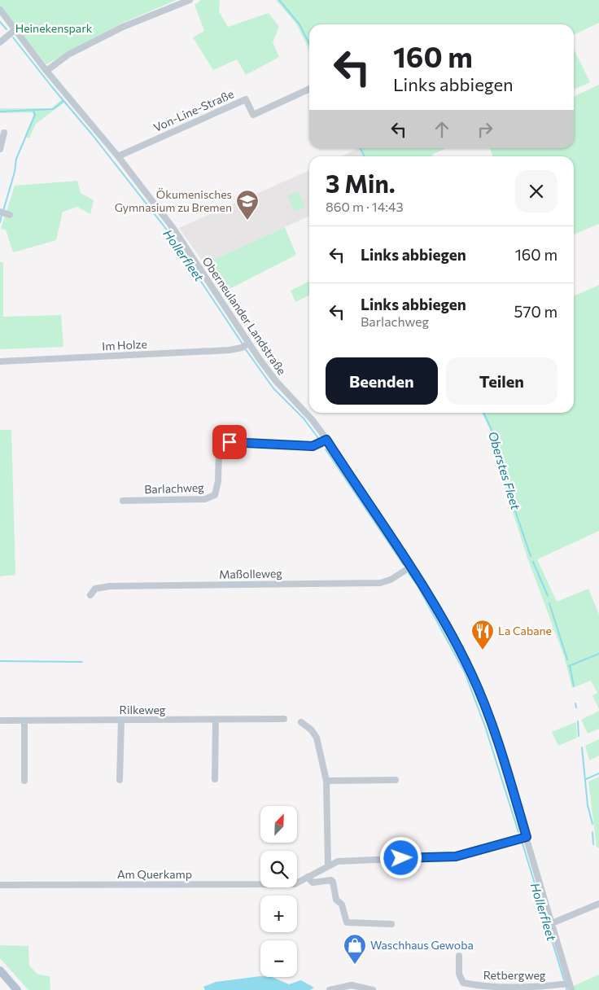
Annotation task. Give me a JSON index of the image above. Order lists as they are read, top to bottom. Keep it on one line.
{"streets":{"street":["Von-Line-Straße","Oberneulander Landstraße","Im Holze","Barlachweg","Maßolleweg","Rilkeweg","Am Querkamp","Retbergweg"]},"crossings":[["Von-Line-Straße","Oberneulander Landstraße"],["Oberneulander Landstraße","Im Holze"],["Oberneulander Landstraße","Barlachweg"],["Oberneulander Landstraße","Maßolleweg"],["Oberneulander Landstraße","Am Querkamp"],["Oberneulander Landstraße","Retbergweg"]],"water":["Hollerfleet","Oberstes Fleet"],"parks":["Heinekenspark"],"places":{"school or university":["Ökumenisches Gymnasium zu Bremen"],"restaurant":["La Cabane"],"shop":["Waschhaus Gewoba"]},"north":"top right","page":{"turn":["160 m","Links abbiegen"],"heading":["3 Min.","860 m · 14:43"],"list":[{"name":"Links abbiegen","value":"160 m"},{"name":"Links abbiegen","note":"Barlachweg","value":"570 m"}],"buttons":["Beenden","Teilen"],"map_buttons":["+","−"]}}
